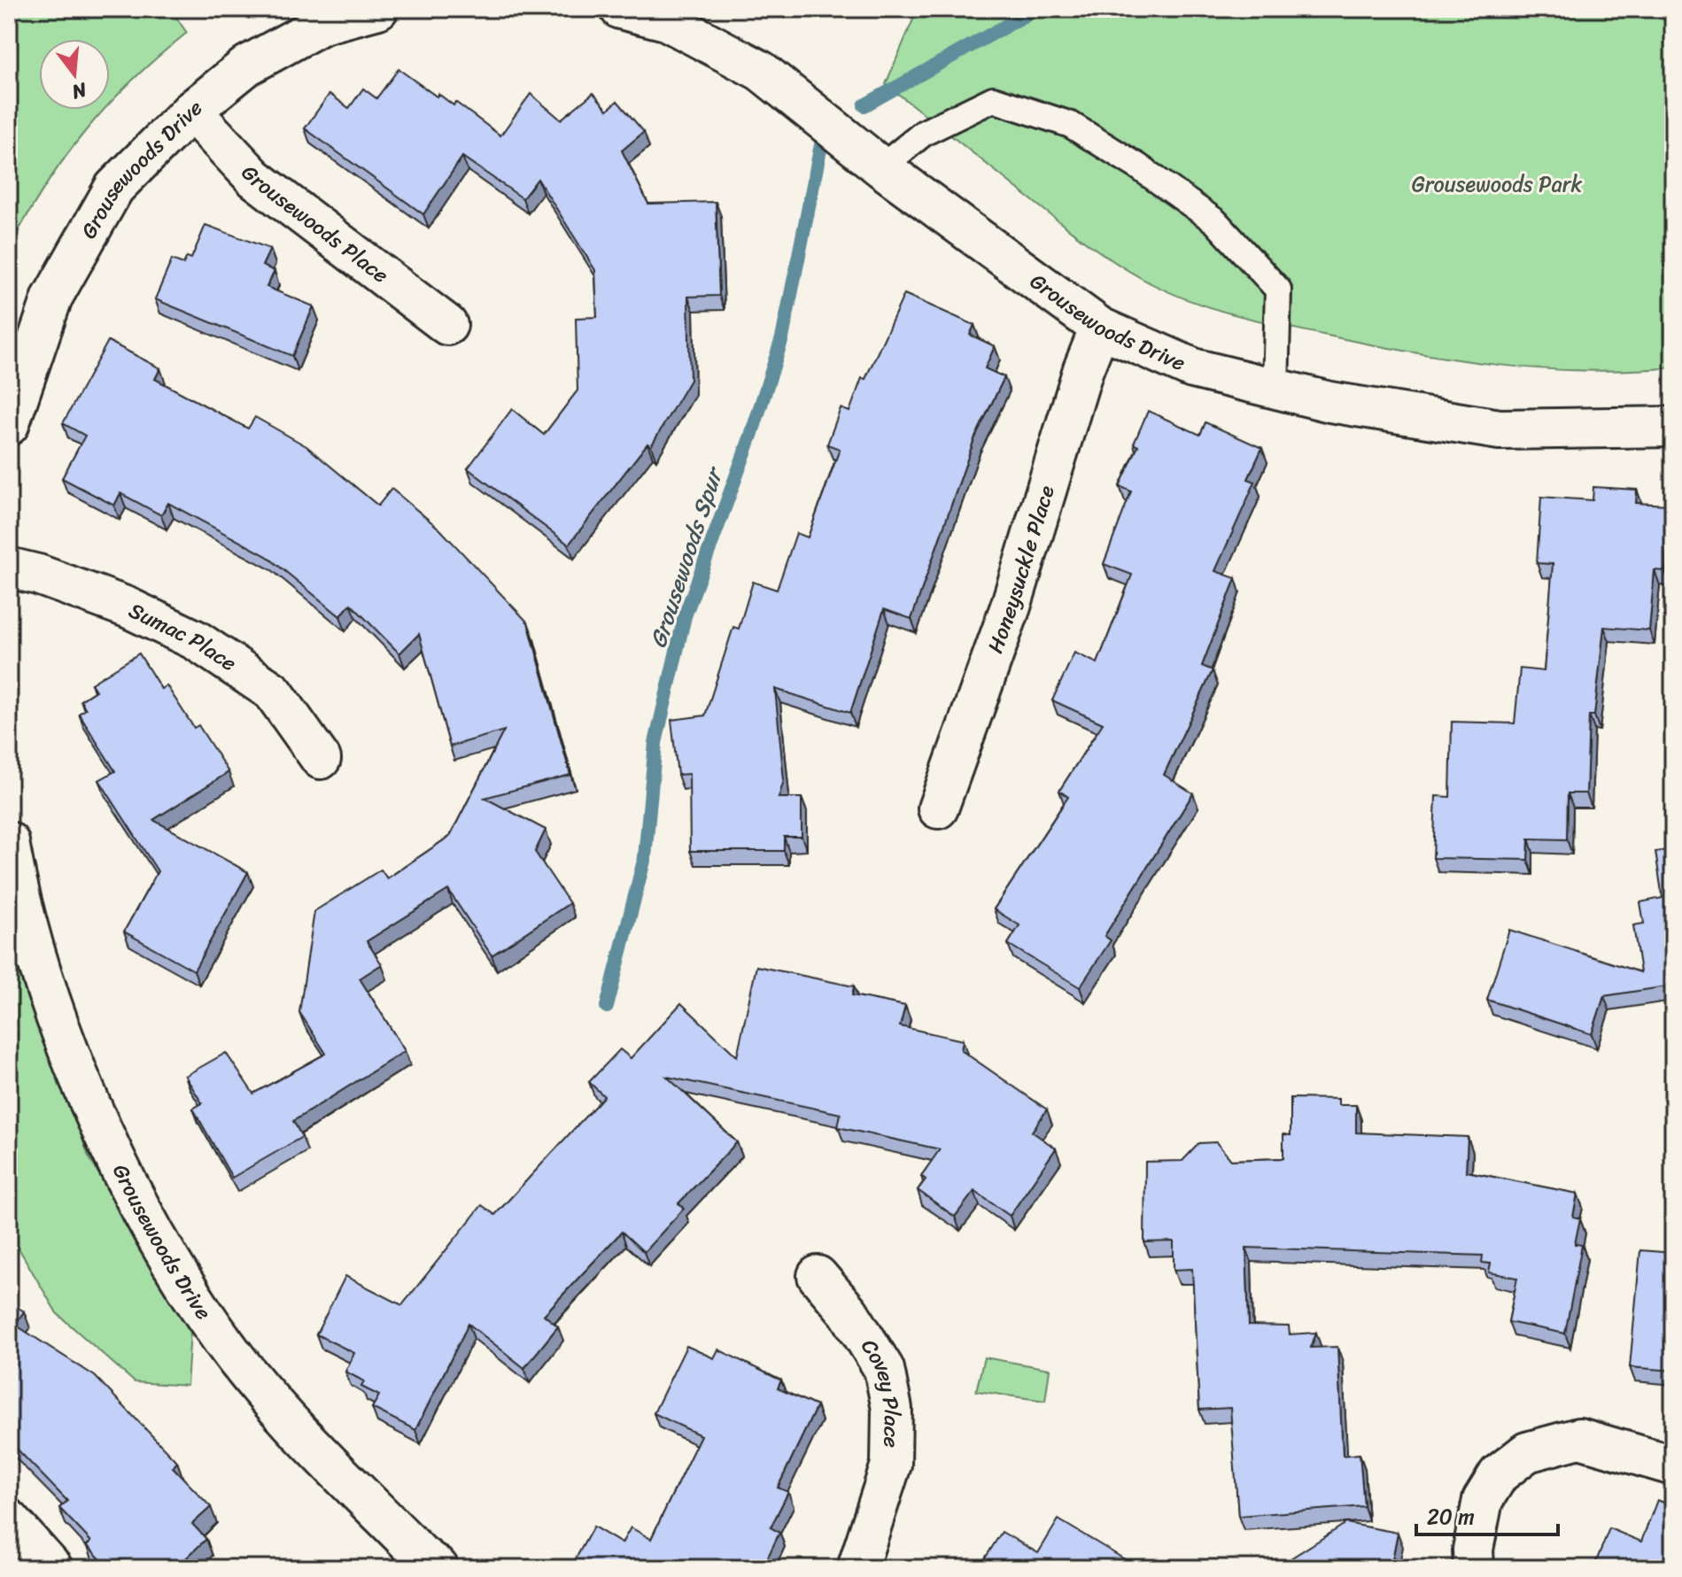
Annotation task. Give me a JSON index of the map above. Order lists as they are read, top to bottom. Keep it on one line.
{"streets":{"street":["Grousewoods Drive","Grousewoods Place","Honeysuckle Place","Sumac Place","Covey Place"]},"crossings":[["Grousewoods Drive","Grousewoods Place"],["Grousewoods Drive","Honeysuckle Place"]],"water":["Grousewoods Spur"],"parks":["Grousewoods Park"],"scale_bar":"20 m","north":"bottom"}
